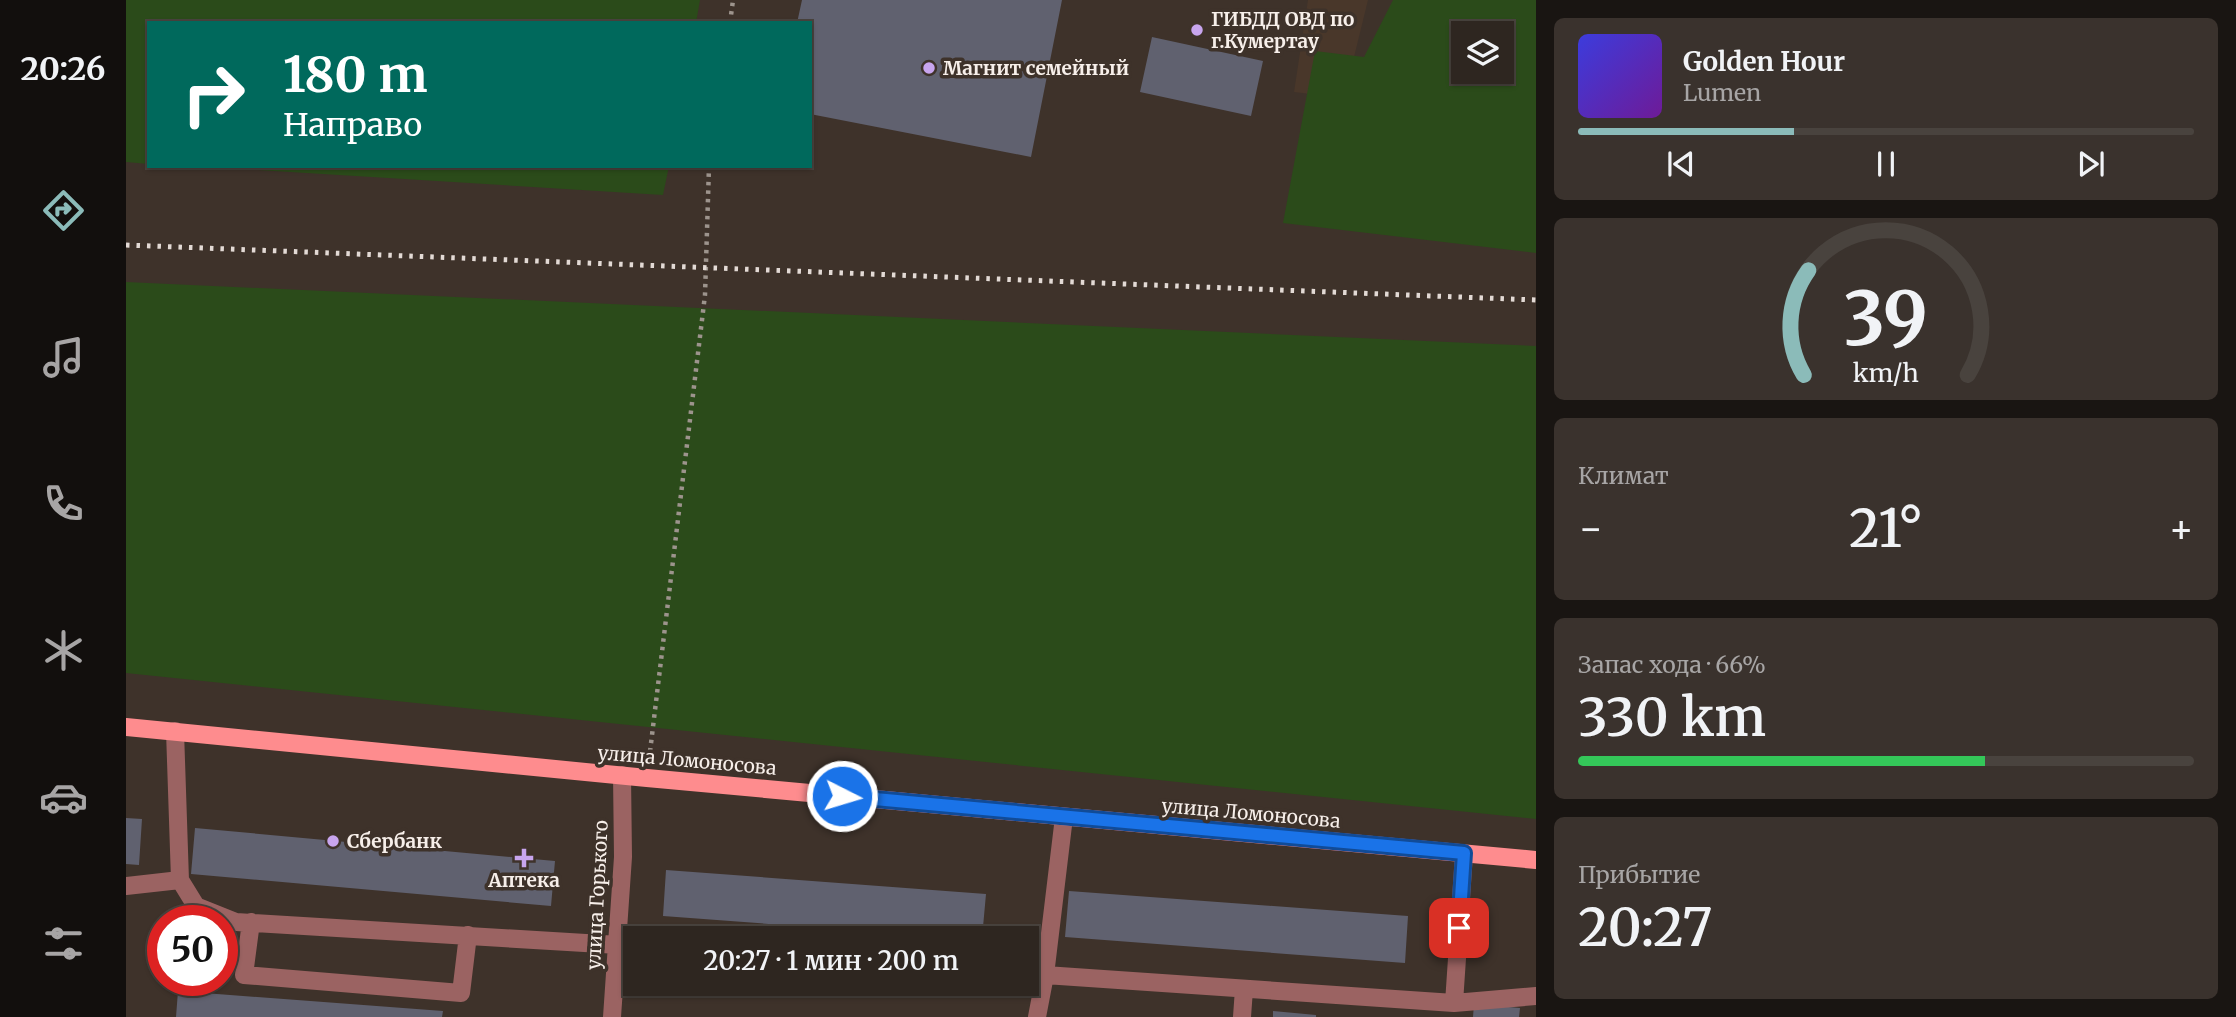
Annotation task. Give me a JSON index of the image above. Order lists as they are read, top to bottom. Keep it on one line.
{"streets":{"main road":["улица Ломоносова"],"street":["улица Горького"]},"crossings":[["улица Ломоносова","улица Горького"]],"places":{"other":["ГИБДД ОВД по г.Кумертау","Магнит семейный","Сбербанк"],"health":["Аптека"]},"page":{"tabs":"20:26","turn":["180 m","Направо"],"song":["Golden Hour","Lumen"],"tile":["Климат",["Запас хода · 66%","330 km"],["Прибытие","20:27"]],"heat":["−","21°","+"],"limit":"50","trip":"20:27 · 1 мин · 200 m","gauge":["39","km/h"]}}
